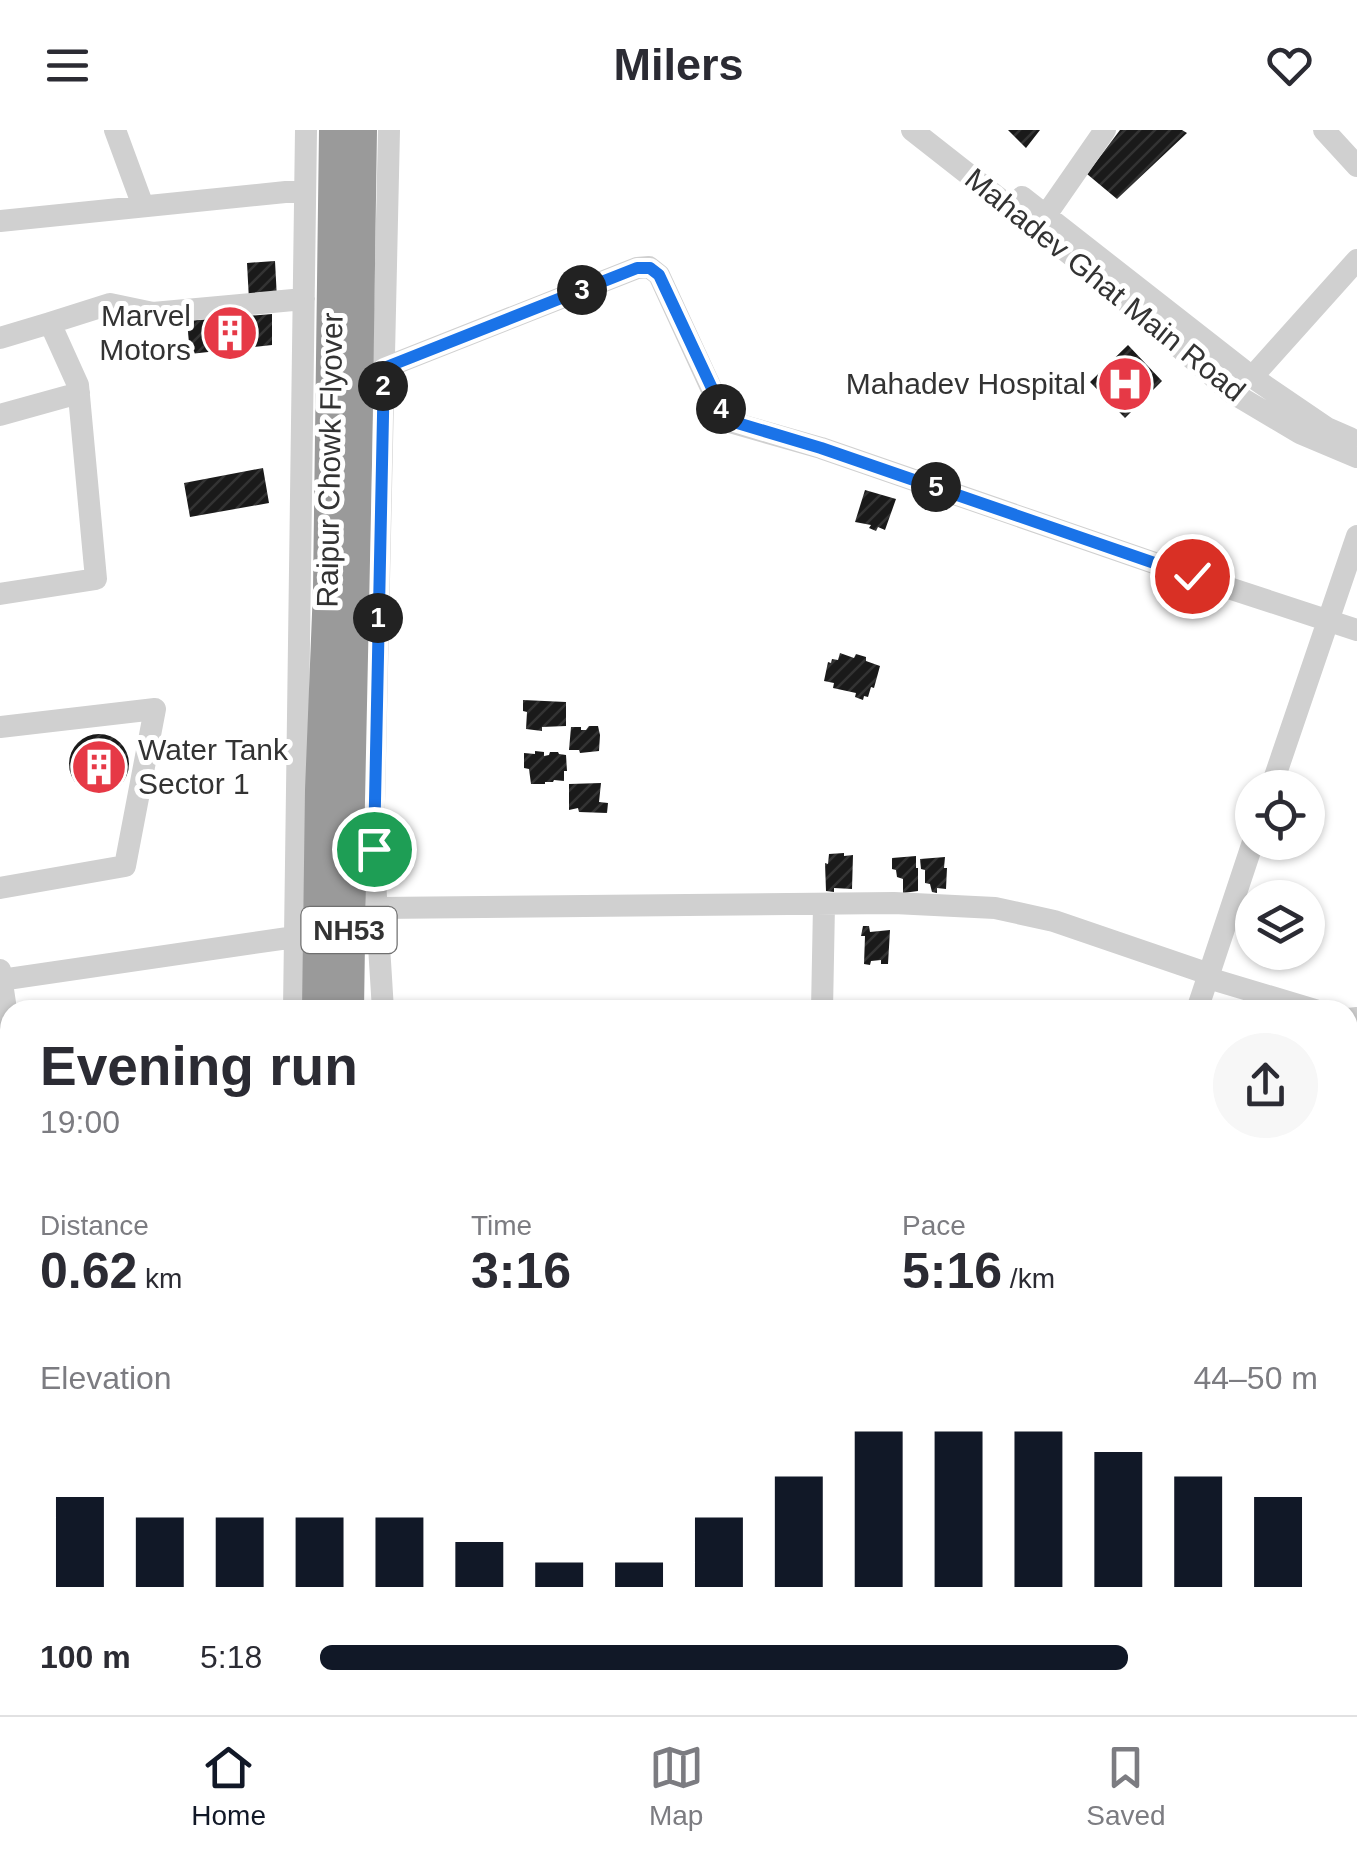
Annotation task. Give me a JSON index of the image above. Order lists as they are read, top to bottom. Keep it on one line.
{"streets":{"highway":["Raipur Chowk Flyover","NH53"],"street":["Mahadev Ghat Main Road"]},"crossings":[["Raipur Chowk Flyover","NH53"]],"places":{"building":["Marvel Motors","Water Tank Sector 1"],"hospital":["Mahadev Hospital"]},"page":{"header":"Milers","pins":["3","2","4","5","1"],"heading":["Evening run","19:00"],"stats":[["Distance","0.62 km"],["Time","3:16"],["Pace","5:16 /km"]],"chart":["Elevation","44–50 m"],"list":[{"name":"100 m","note":"5:18"}],"tabs":["Home","Map","Saved"]}}
